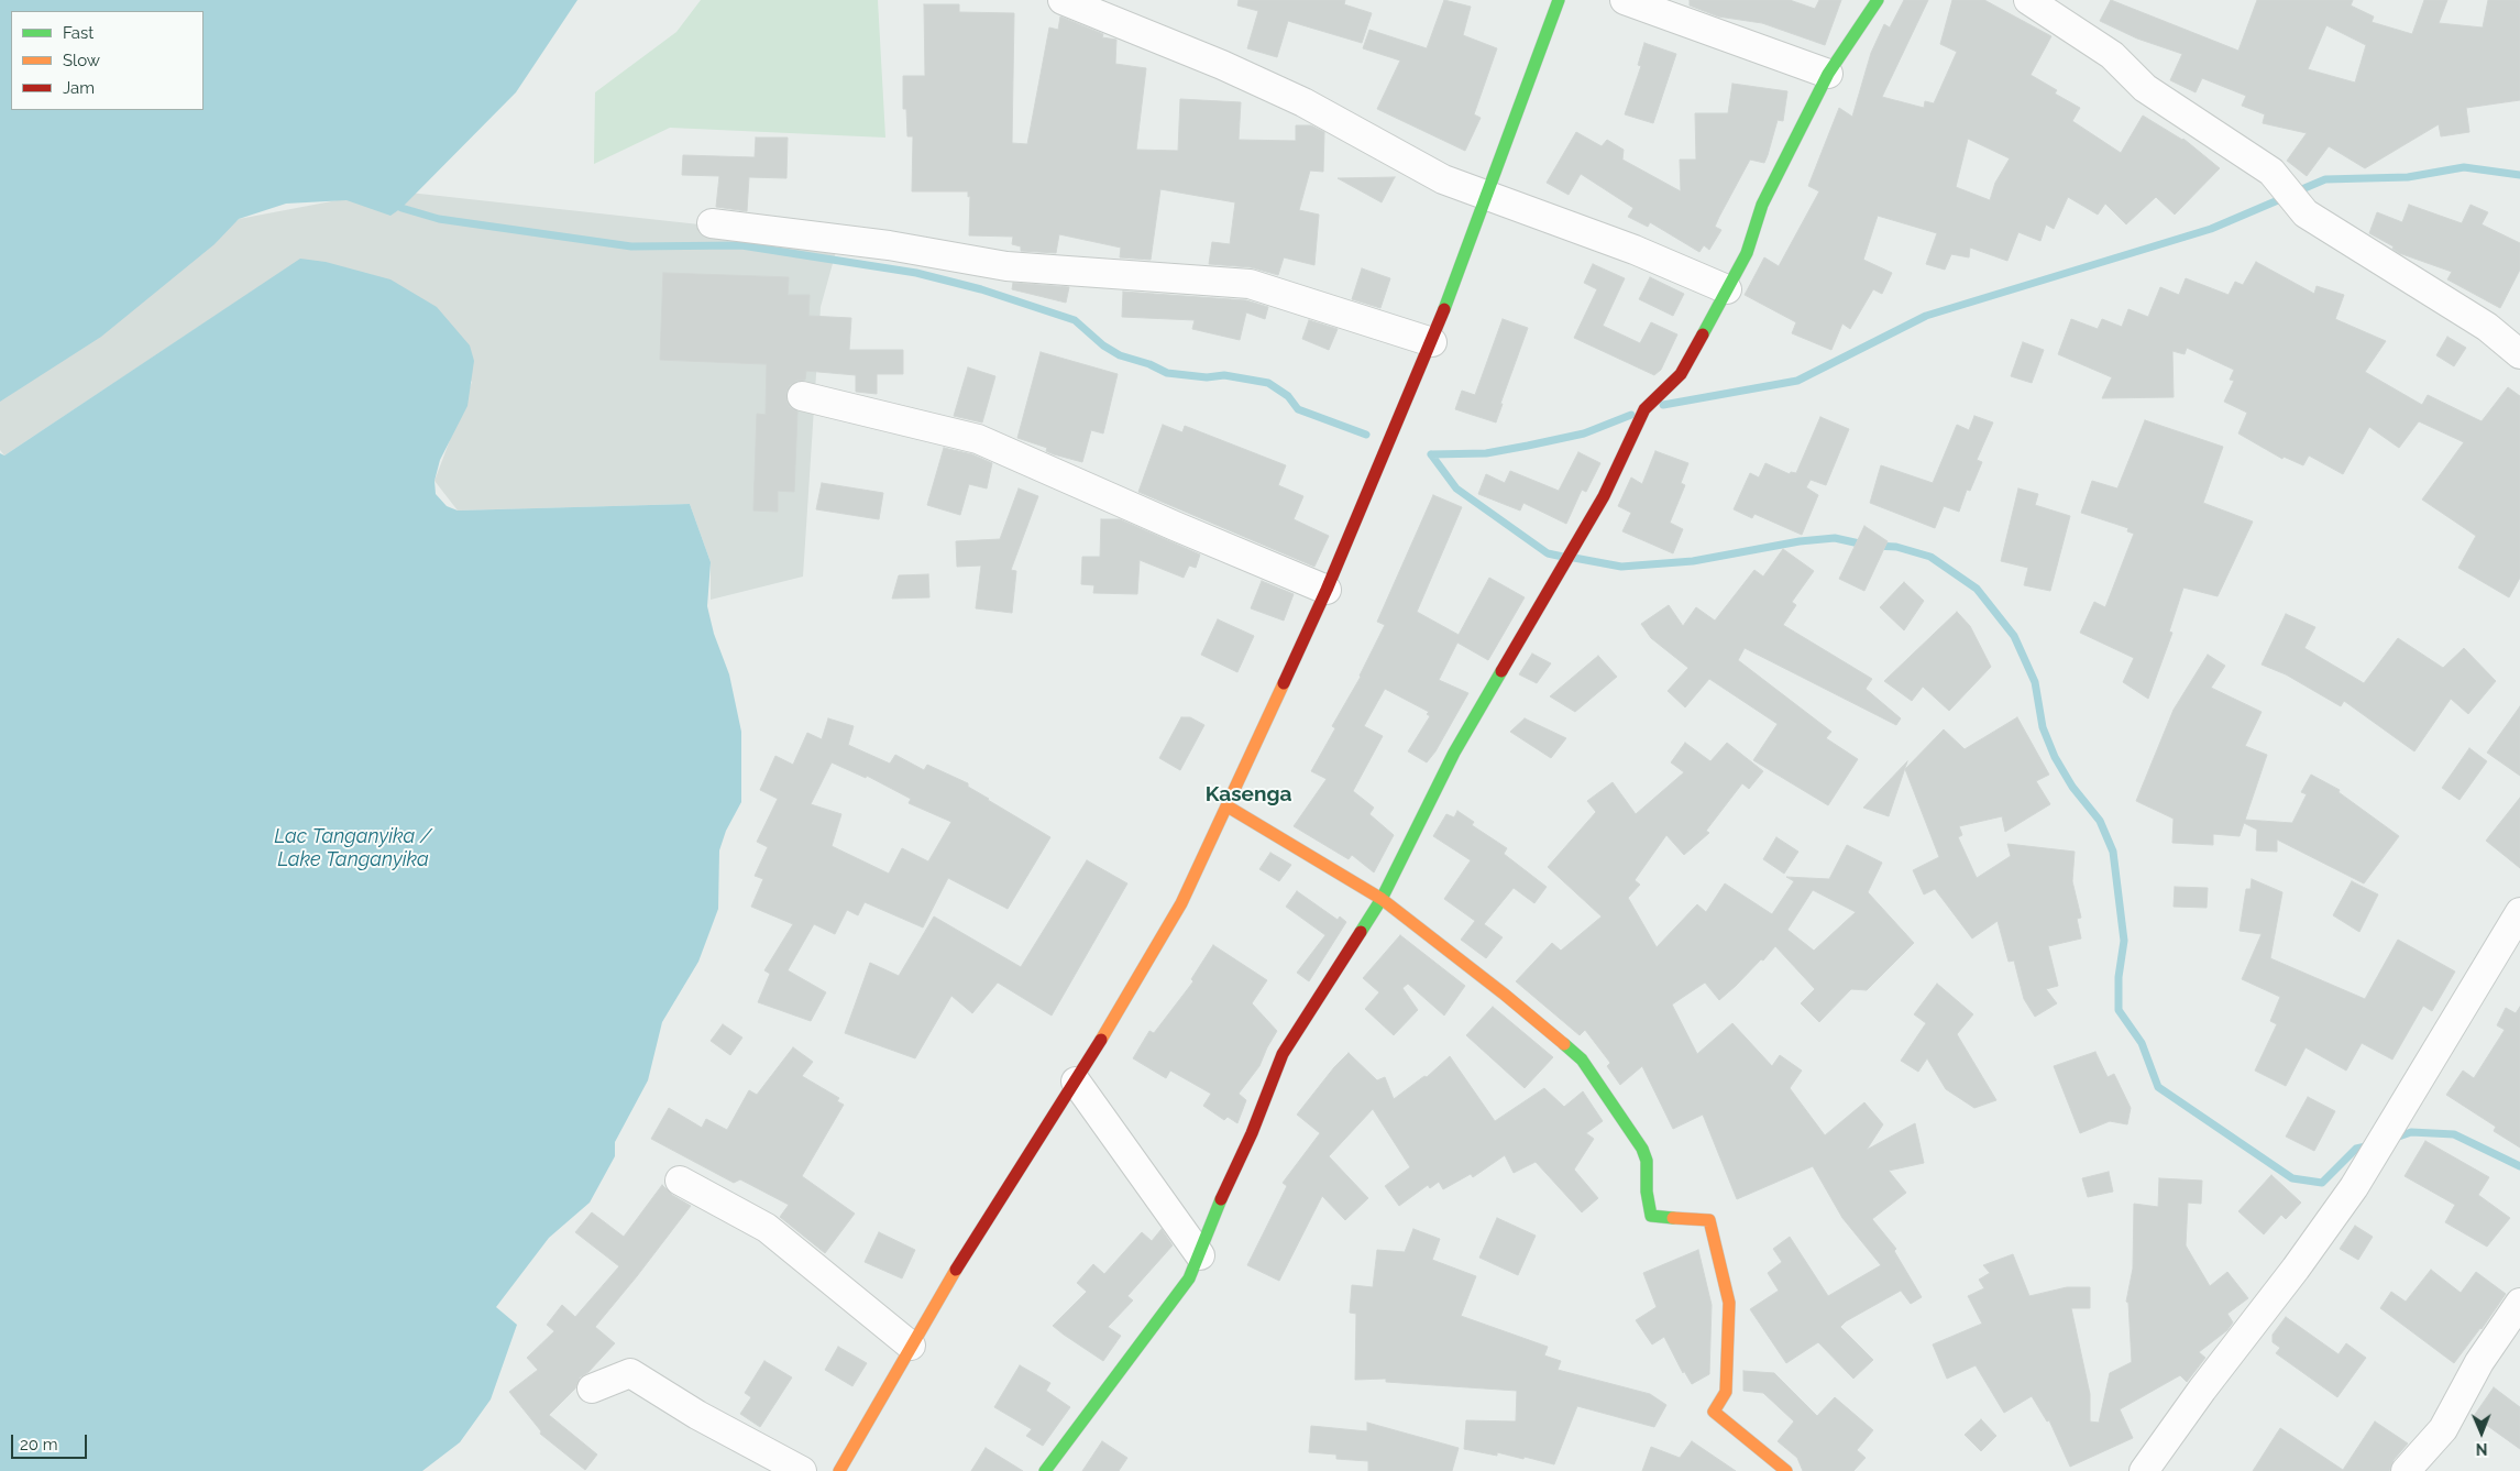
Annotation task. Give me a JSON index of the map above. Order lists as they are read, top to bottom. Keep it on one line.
{"districts":["Kasenga"],"water":["Lac Tanganyika / Lake Tanganyika"],"legend":["Fast","Slow","Jam"],"scale_bar":"20 m","north":"bottom"}
